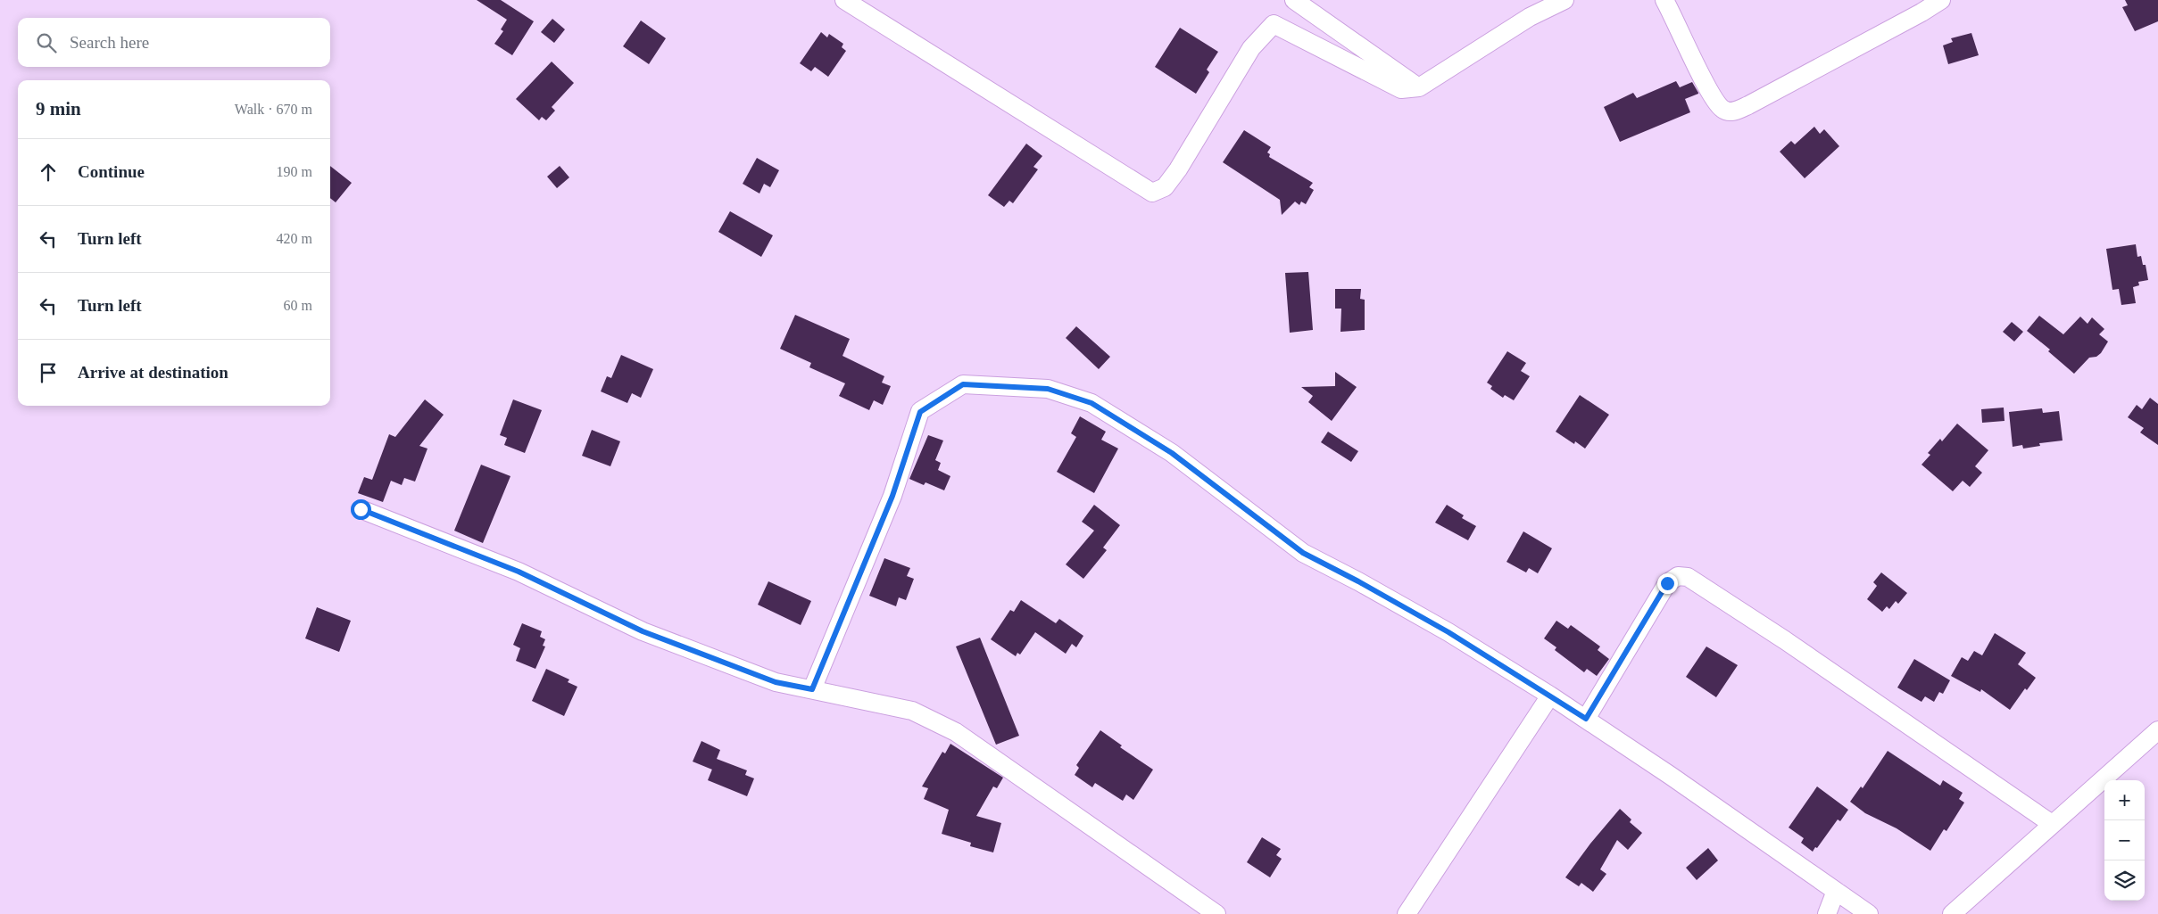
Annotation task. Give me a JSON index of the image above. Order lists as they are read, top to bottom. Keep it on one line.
{"page":{"search":"Search here","heading":["9 min","Walk · 670 m"],"list":[["Continue","190 m"],["Turn left","420 m"],["Turn left","60 m"],"Arrive at destination"],"map_buttons":["+","−"]}}
